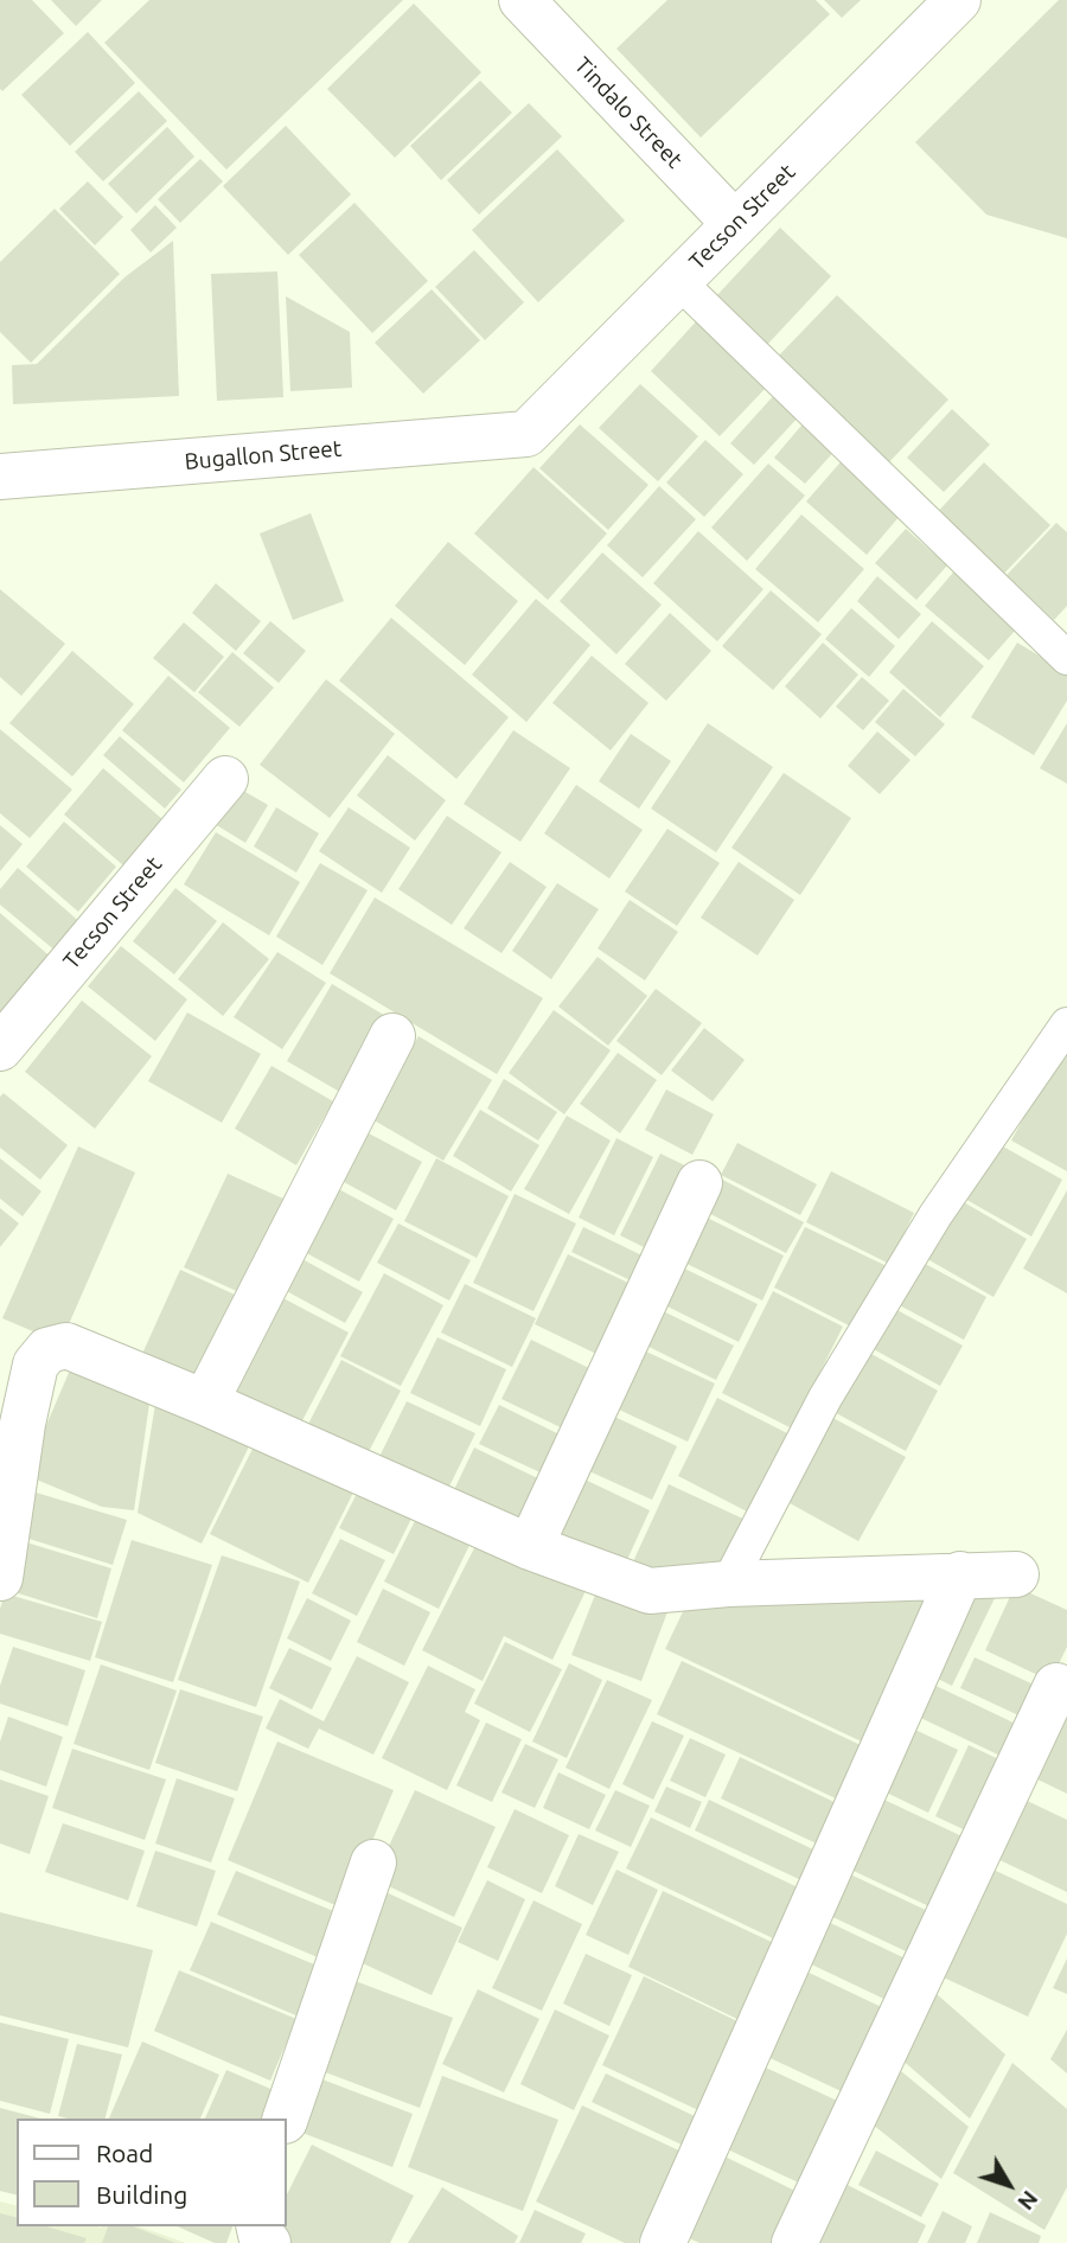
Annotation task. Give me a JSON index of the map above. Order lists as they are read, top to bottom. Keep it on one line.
{"streets":{"street":["Tindalo Street","Tecson Street","Bugallon Street"]},"crossings":[["Tindalo Street","Tecson Street"],["Tecson Street","Bugallon Street"]],"legend":["Road","Building"],"north":"bottom right"}
